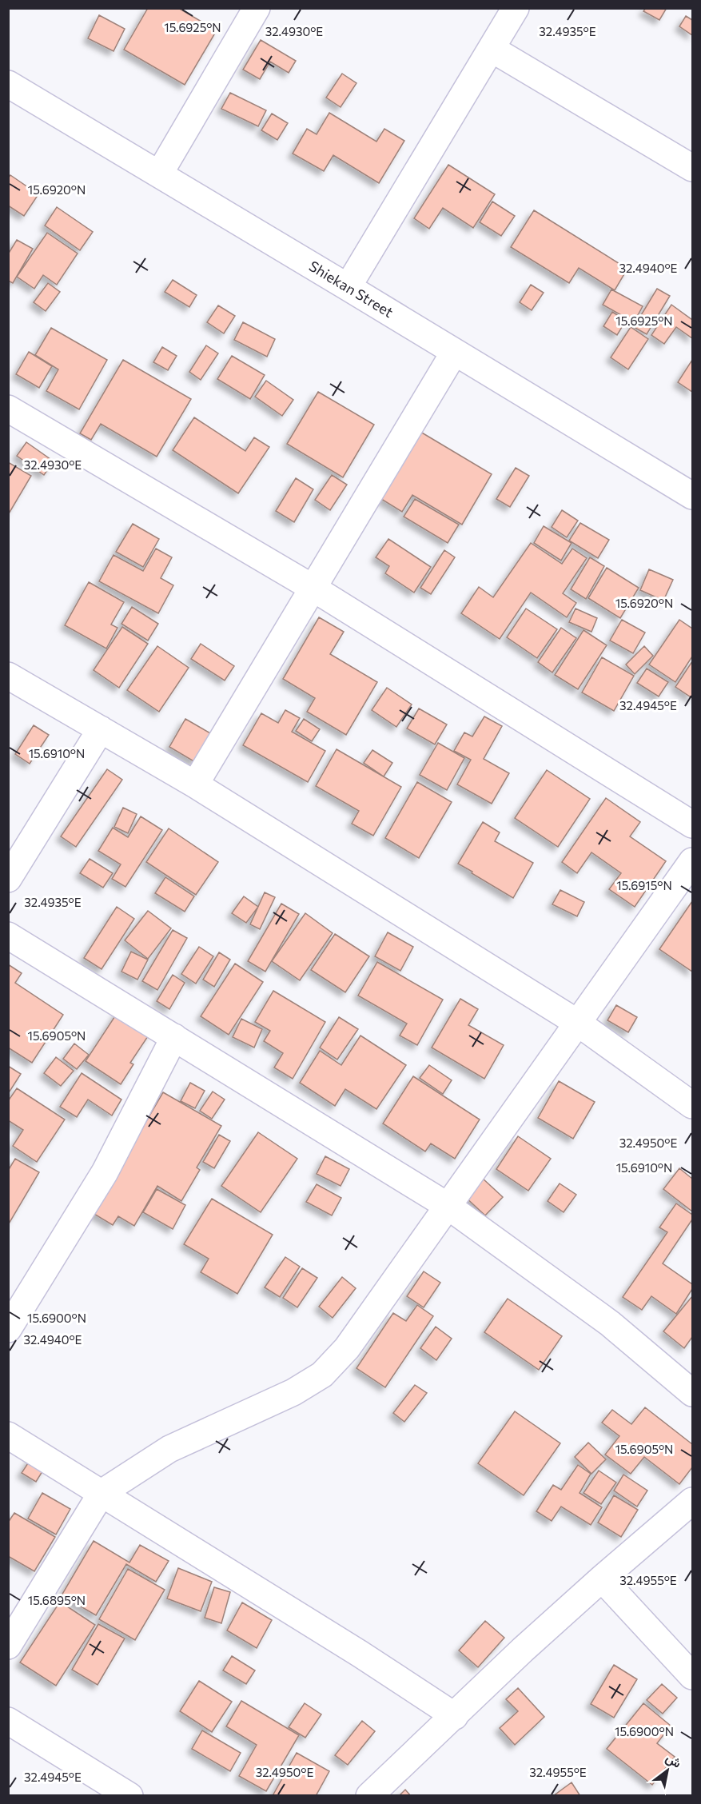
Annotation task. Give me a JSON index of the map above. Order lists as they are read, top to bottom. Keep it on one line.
{"streets":{"street":["Shiekan Street"]},"north":"top right","coordinates":["15.6925°N","32.4930°E","32.4935°E","15.6920°N","32.4940°E","32.4945°E","15.6910°N","15.6915°N","15.6905°N","32.4950°E","15.6900°N","32.4955°E","15.6895°N"]}
